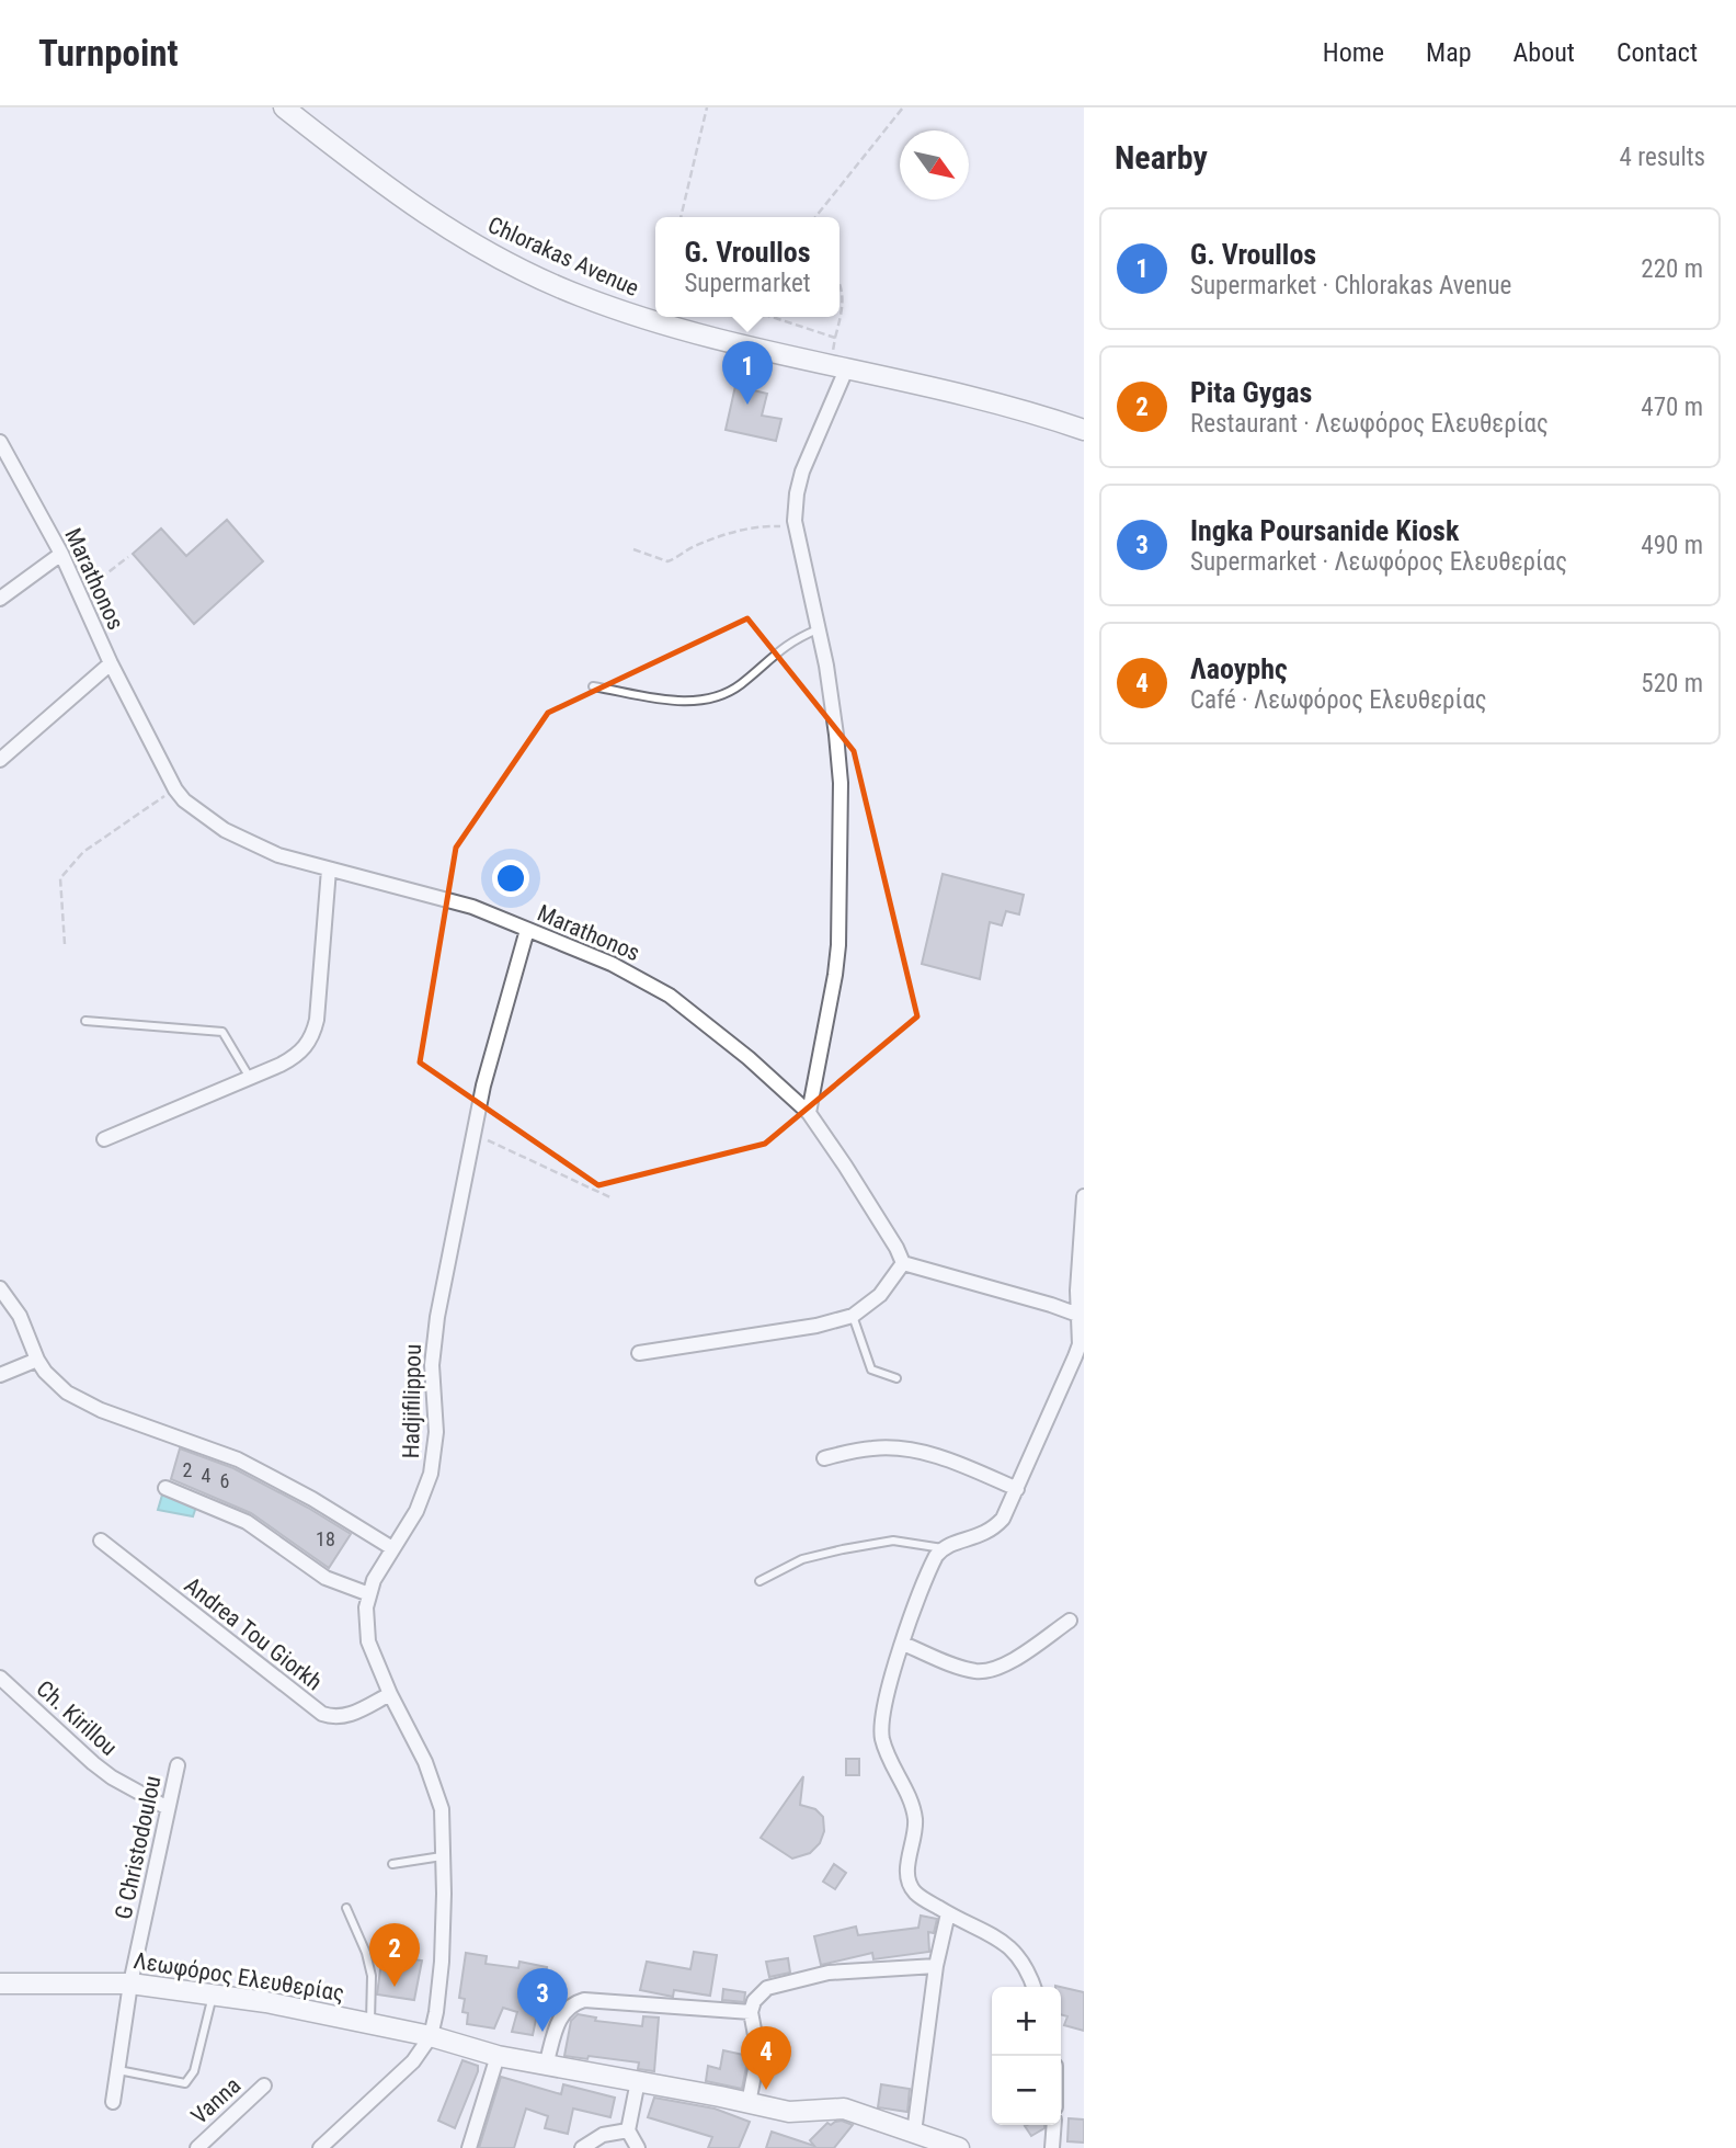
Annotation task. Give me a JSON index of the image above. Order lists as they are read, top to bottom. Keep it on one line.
{"streets":{"main road":["Chlorakas Avenue","Λεωφόρος Ελευθερίας"],"street":["Marathonos","Hadjifilippou","Andrea Tou Giorkh","Ch. Kirillou","G Christodoulou","Vanna"]},"crossings":[["Marathonos","Hadjifilippou"],["Hadjifilippou","Andrea Tou Giorkh"],["Hadjifilippou","Λεωφόρος Ελευθερίας"],["Ch. Kirillou","G Christodoulou"],["G Christodoulou","Λεωφόρος Ελευθερίας"]],"house_numbers":["2","4","6","18"],"north":"bottom right","page":{"header":"Turnpoint","nav":["Home","Map","About","Contact"],"heading":["Nearby","4 results"],"list":[{"mark":"1","name":"G. Vroullos","note":"Supermarket · Chlorakas Avenue","value":"220 m"},{"mark":"2","name":"Pita Gygas","note":"Restaurant · Λεωφόρος Ελευθερίας","value":"470 m"},{"mark":"3","name":"Ingka Poursanide Kiosk","note":"Supermarket · Λεωφόρος Ελευθερίας","value":"490 m"},{"mark":"4","name":"Λaoyphς","note":"Café · Λεωφόρος Ελευθερίας","value":"520 m"}],"popup":["G. Vroullos","Supermarket"],"pins":["1","2","3","4"],"map_buttons":["+","−"]}}
